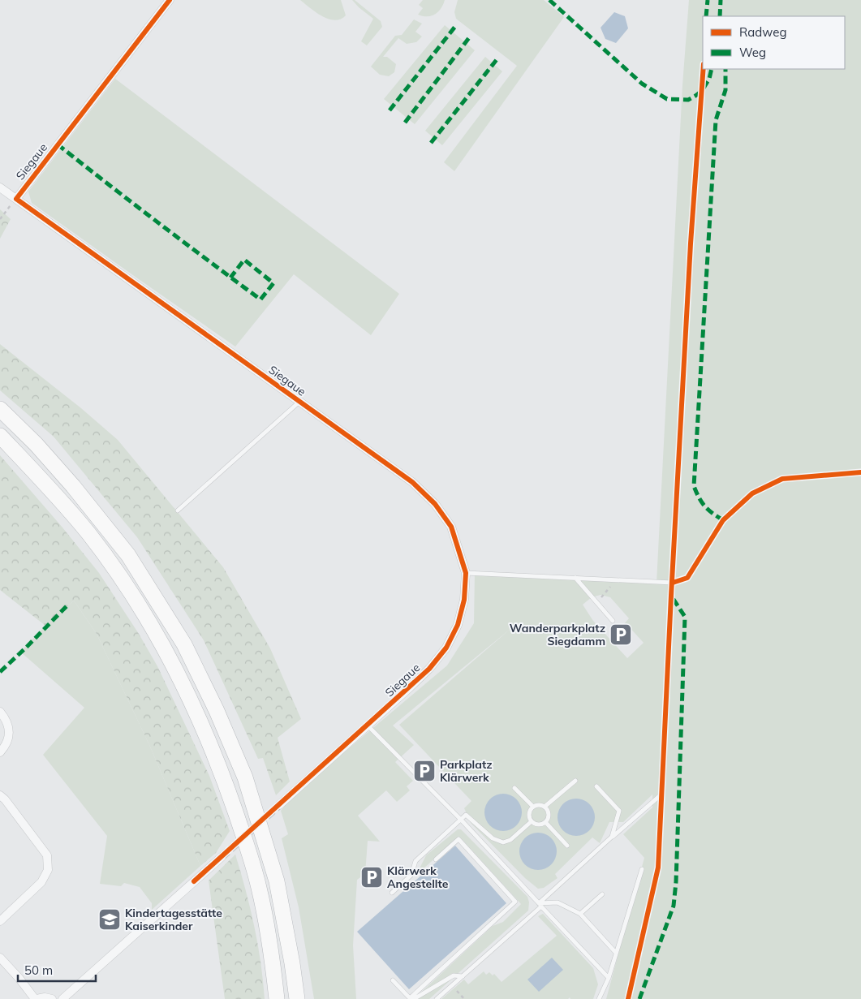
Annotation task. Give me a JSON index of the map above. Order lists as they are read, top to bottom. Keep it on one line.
{"streets":{"street":["Siegaue"]},"places":{"parking":["Wanderparkplatz Siegdamm","Parkplatz Klärwerk","Klärwerk Angestellte"],"school or university":["Kindertagesstätte Kaiserkinder"]},"legend":["Radweg","Weg"],"scale_bar":"50 m"}
